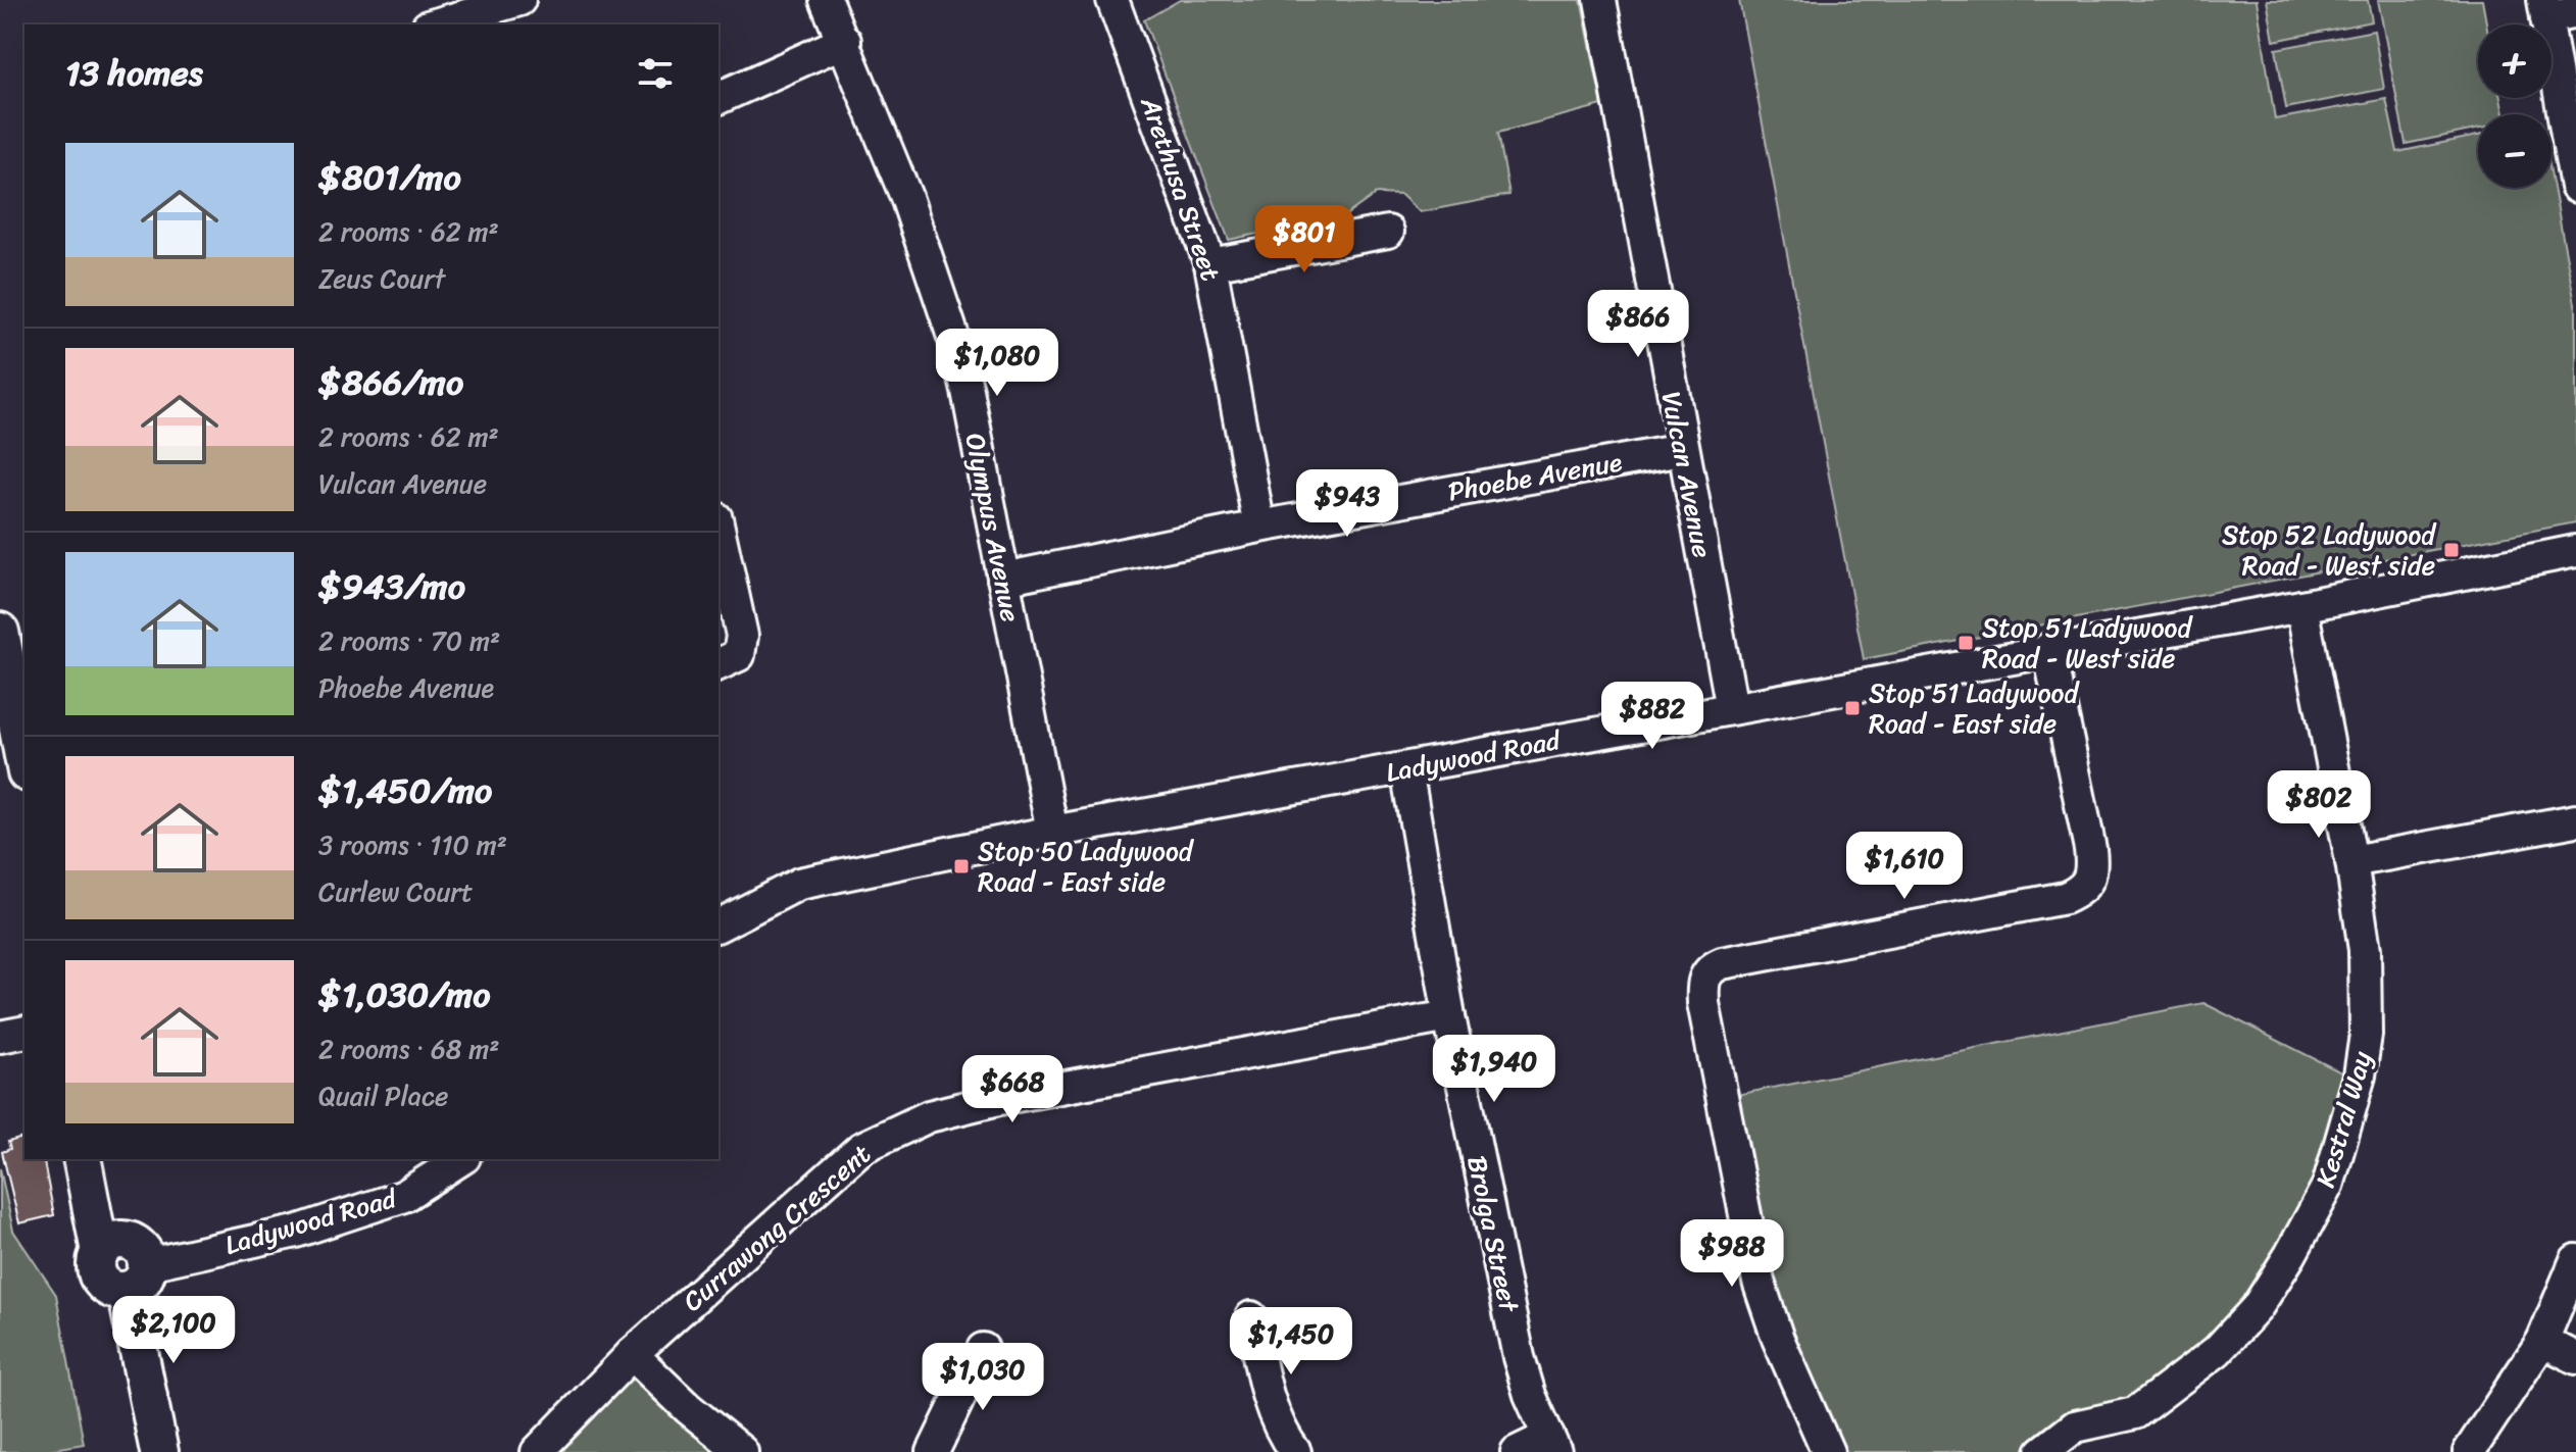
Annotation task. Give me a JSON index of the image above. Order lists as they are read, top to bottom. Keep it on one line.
{"streets":{"street":["Arethusa Street","Vulcan Avenue","Phoebe Avenue","Olympus Avenue","Ladywood Road","Kestral Way","Currawong Crescent","Brolga Street"]},"crossings":[["Arethusa Street","Phoebe Avenue"],["Vulcan Avenue","Phoebe Avenue"],["Vulcan Avenue","Ladywood Road"],["Phoebe Avenue","Olympus Avenue"],["Olympus Avenue","Ladywood Road"],["Ladywood Road","Kestral Way"],["Ladywood Road","Brolga Street"],["Currawong Crescent","Brolga Street"]],"places":{"transit":["Stop 52 Ladywood Road - West side","Stop 51 Ladywood Road - West side","Stop 51 Ladywood Road - East side","Stop 50 Ladywood Road - East side"]},"page":{"map_buttons":["+","−"],"heading":"13 homes","list":[{"name":"$801/mo","note":"2 rooms · 62 m² · Zeus Court"},{"name":"$866/mo","note":"2 rooms · 62 m² · Vulcan Avenue"},{"name":"$943/mo","note":"2 rooms · 70 m² · Phoebe Avenue"},{"name":"$1,450/mo","note":"3 rooms · 110 m² · Curlew Court"},{"name":"$1,030/mo","note":"2 rooms · 68 m² · Quail Place"}],"price":["$801","$866","$1,080","$943","$882","$802","$1,610","$1,940","$668","$988","$2,100","$1,450","$1,030"]}}
